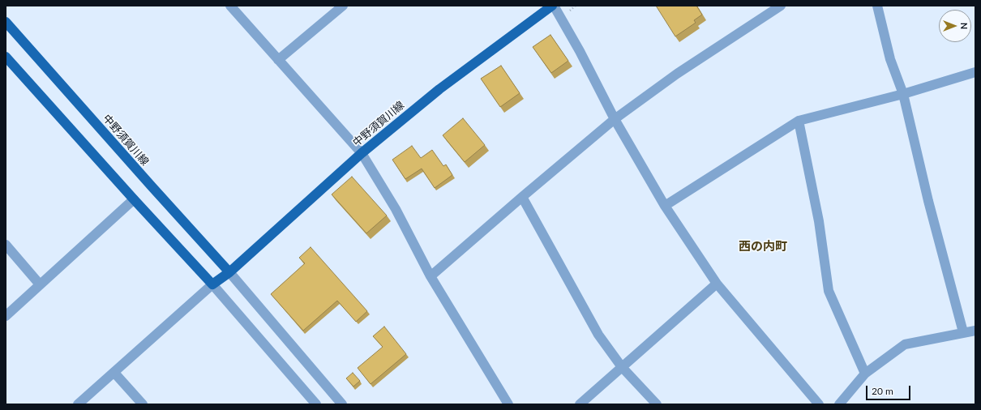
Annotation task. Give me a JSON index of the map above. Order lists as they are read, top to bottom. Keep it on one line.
{"streets":{"main road":["中野須賀川線"]},"districts":["西の内町"],"scale_bar":"20 m","north":"right"}
